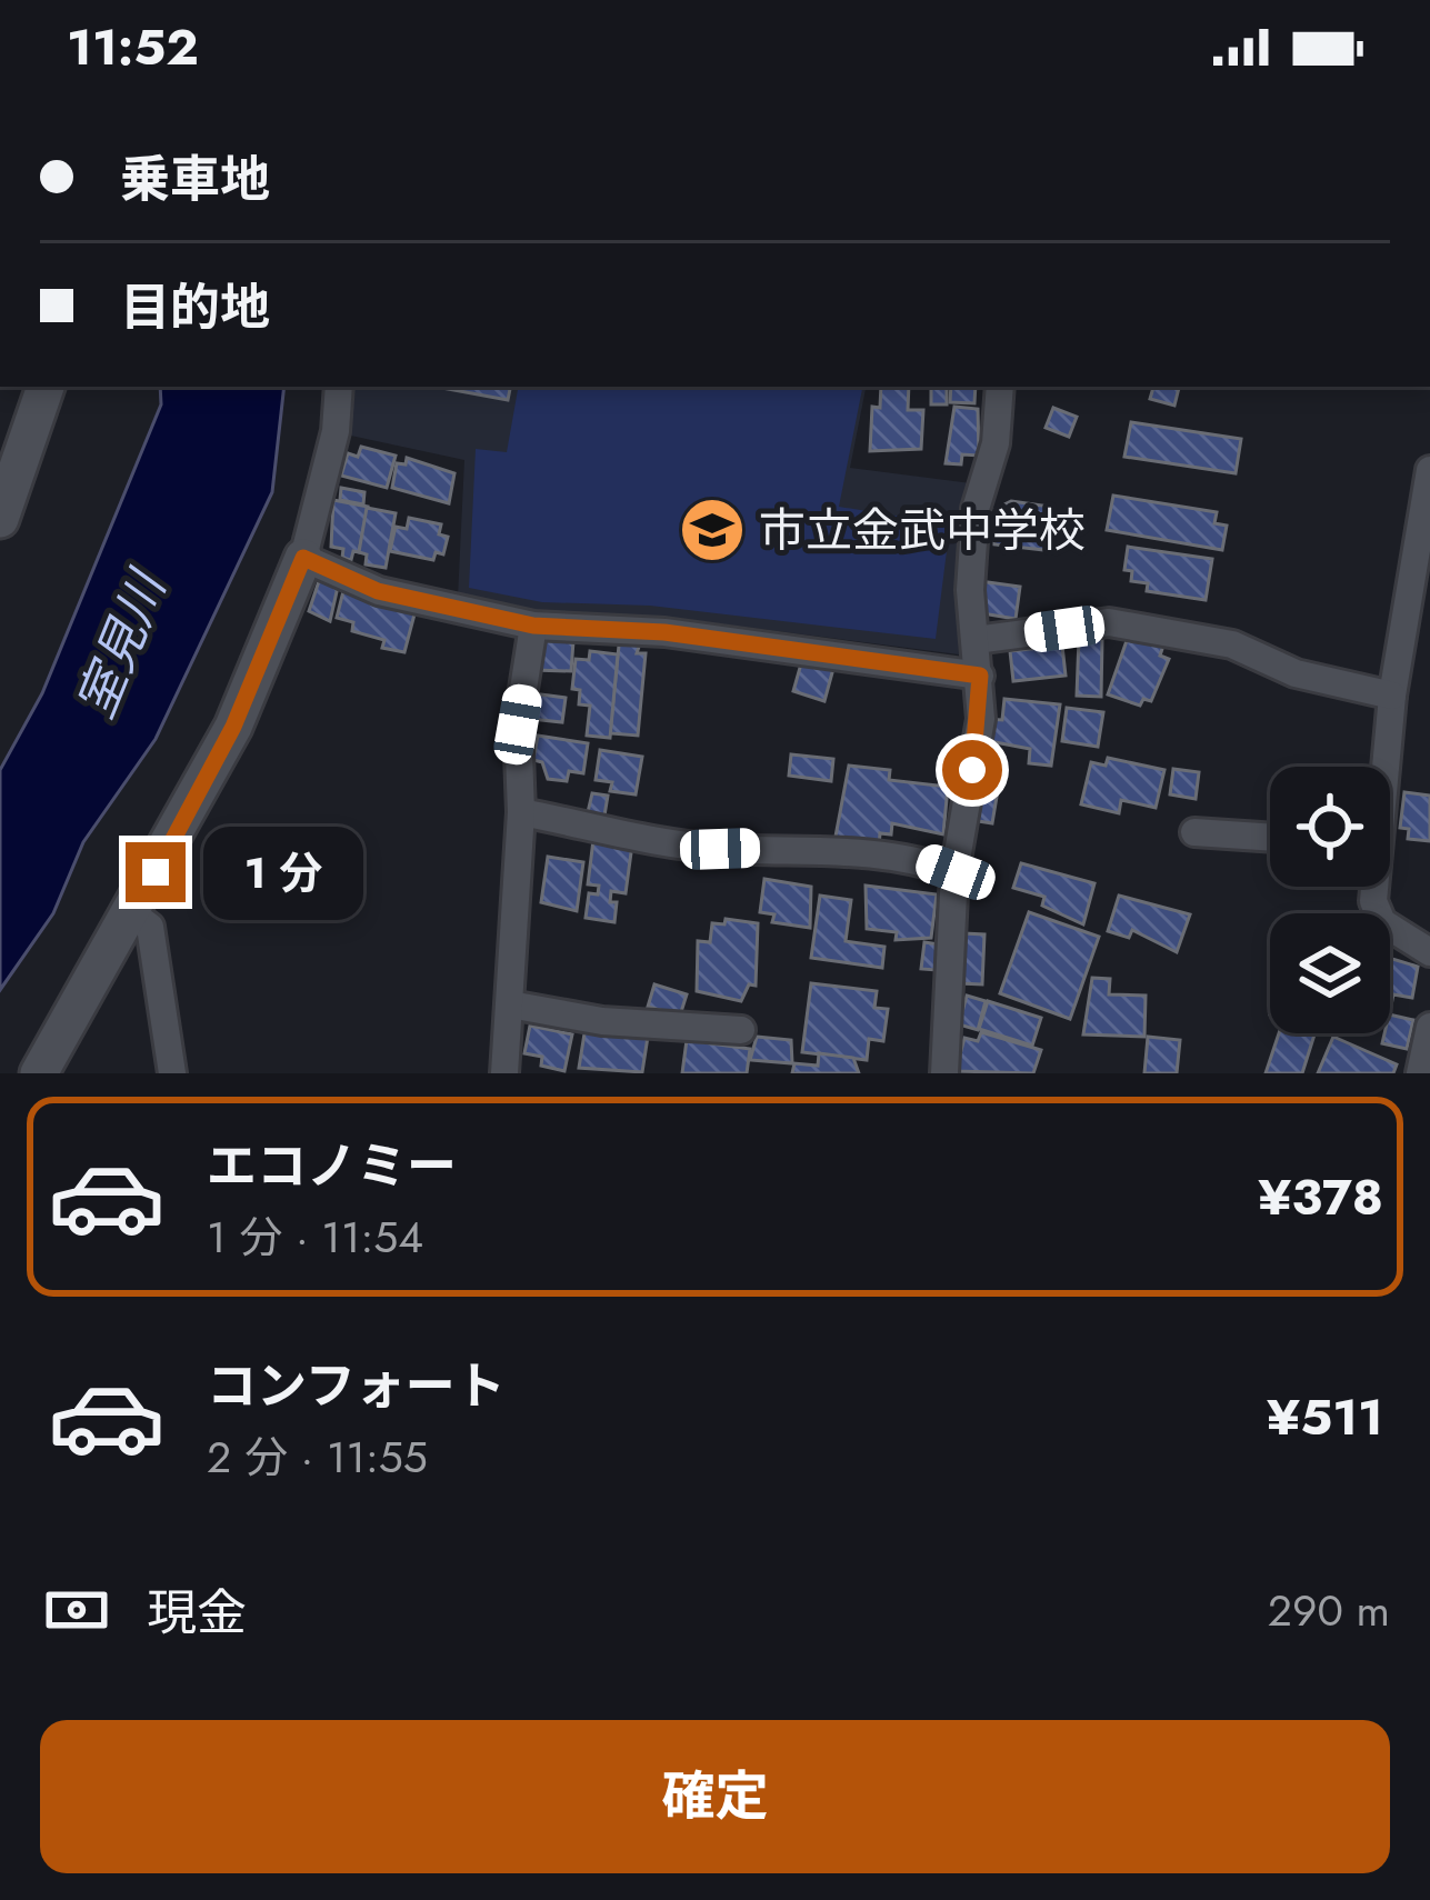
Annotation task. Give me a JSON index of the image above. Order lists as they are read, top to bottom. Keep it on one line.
{"water":["室見川"],"places":{"school or university":["市立金武中学校"]},"page":{"status":"11:52","banner":["乗車地","目的地"],"bubble":"1 分","list":[{"name":"エコノミー","note":"1 分 · 11:54","value":"¥378"},{"name":"コンフォート","note":"2 分 · 11:55","value":"¥511"}],"pay":["現金","290 m"],"buttons":"確定"}}
